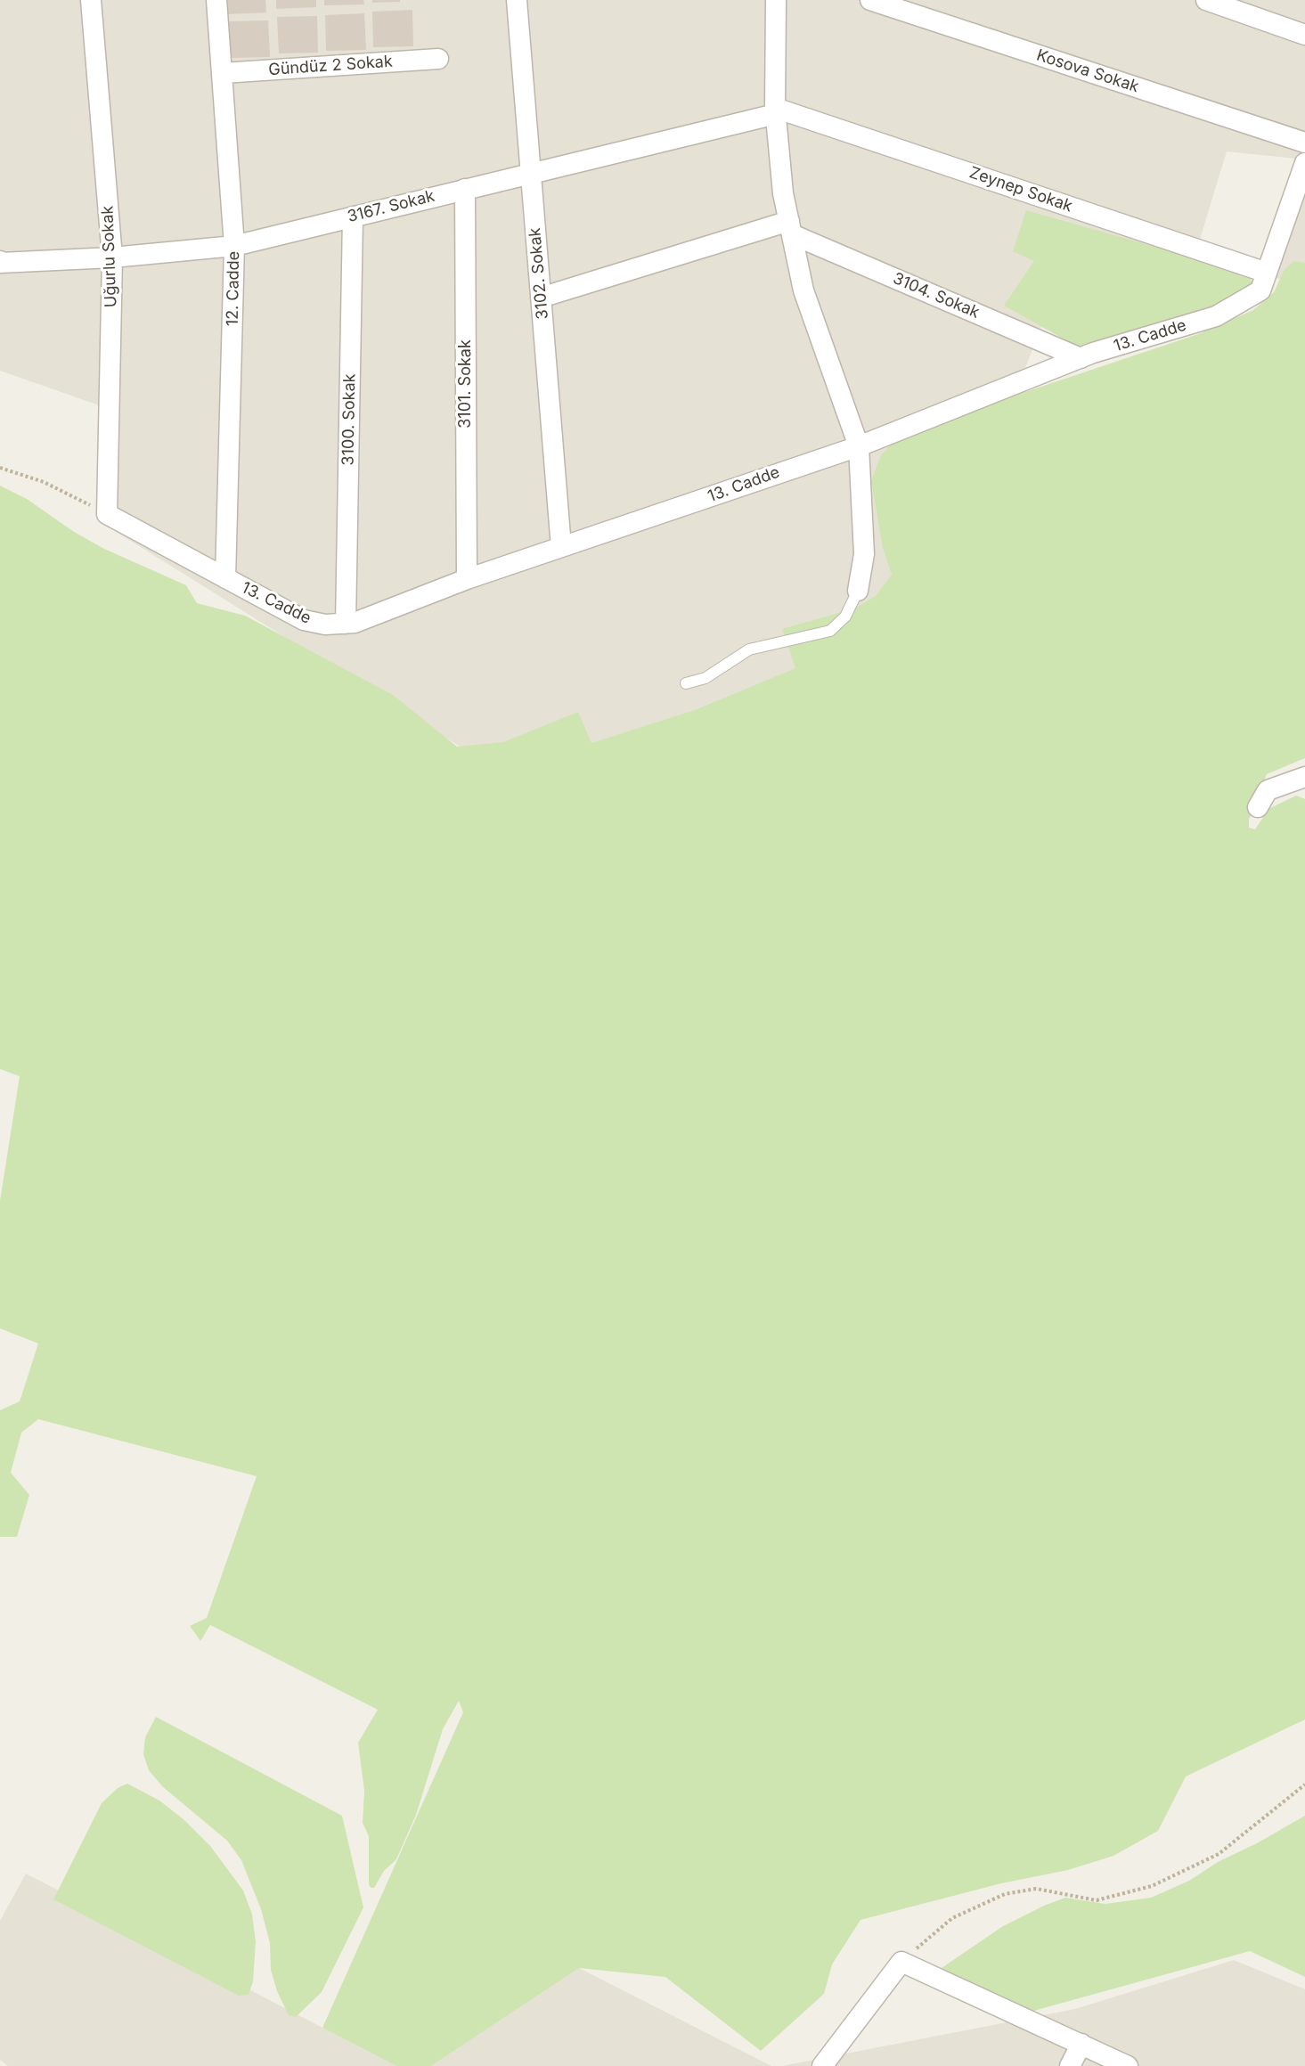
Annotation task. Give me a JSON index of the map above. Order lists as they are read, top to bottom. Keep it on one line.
{"streets":{"street":["Gündüz 2 Sokak","Kosova Sokak","Zeynep Sokak","3167. Sokak","Uğurlu Sokak","3102. Sokak","12. Cadde","3104. Sokak","13. Cadde","3101. Sokak","3100. Sokak"]},"crossings":[["Gündüz 2 Sokak","12. Cadde"],["Zeynep Sokak","3167. Sokak"],["Zeynep Sokak","13. Cadde"],["3167. Sokak","Uğurlu Sokak"],["3167. Sokak","3102. Sokak"],["3167. Sokak","12. Cadde"],["3167. Sokak","3101. Sokak"],["3167. Sokak","3100. Sokak"],["Uğurlu Sokak","13. Cadde"],["3102. Sokak","13. Cadde"],["12. Cadde","13. Cadde"],["3104. Sokak","13. Cadde"],["13. Cadde","3101. Sokak"],["13. Cadde","3100. Sokak"]]}
